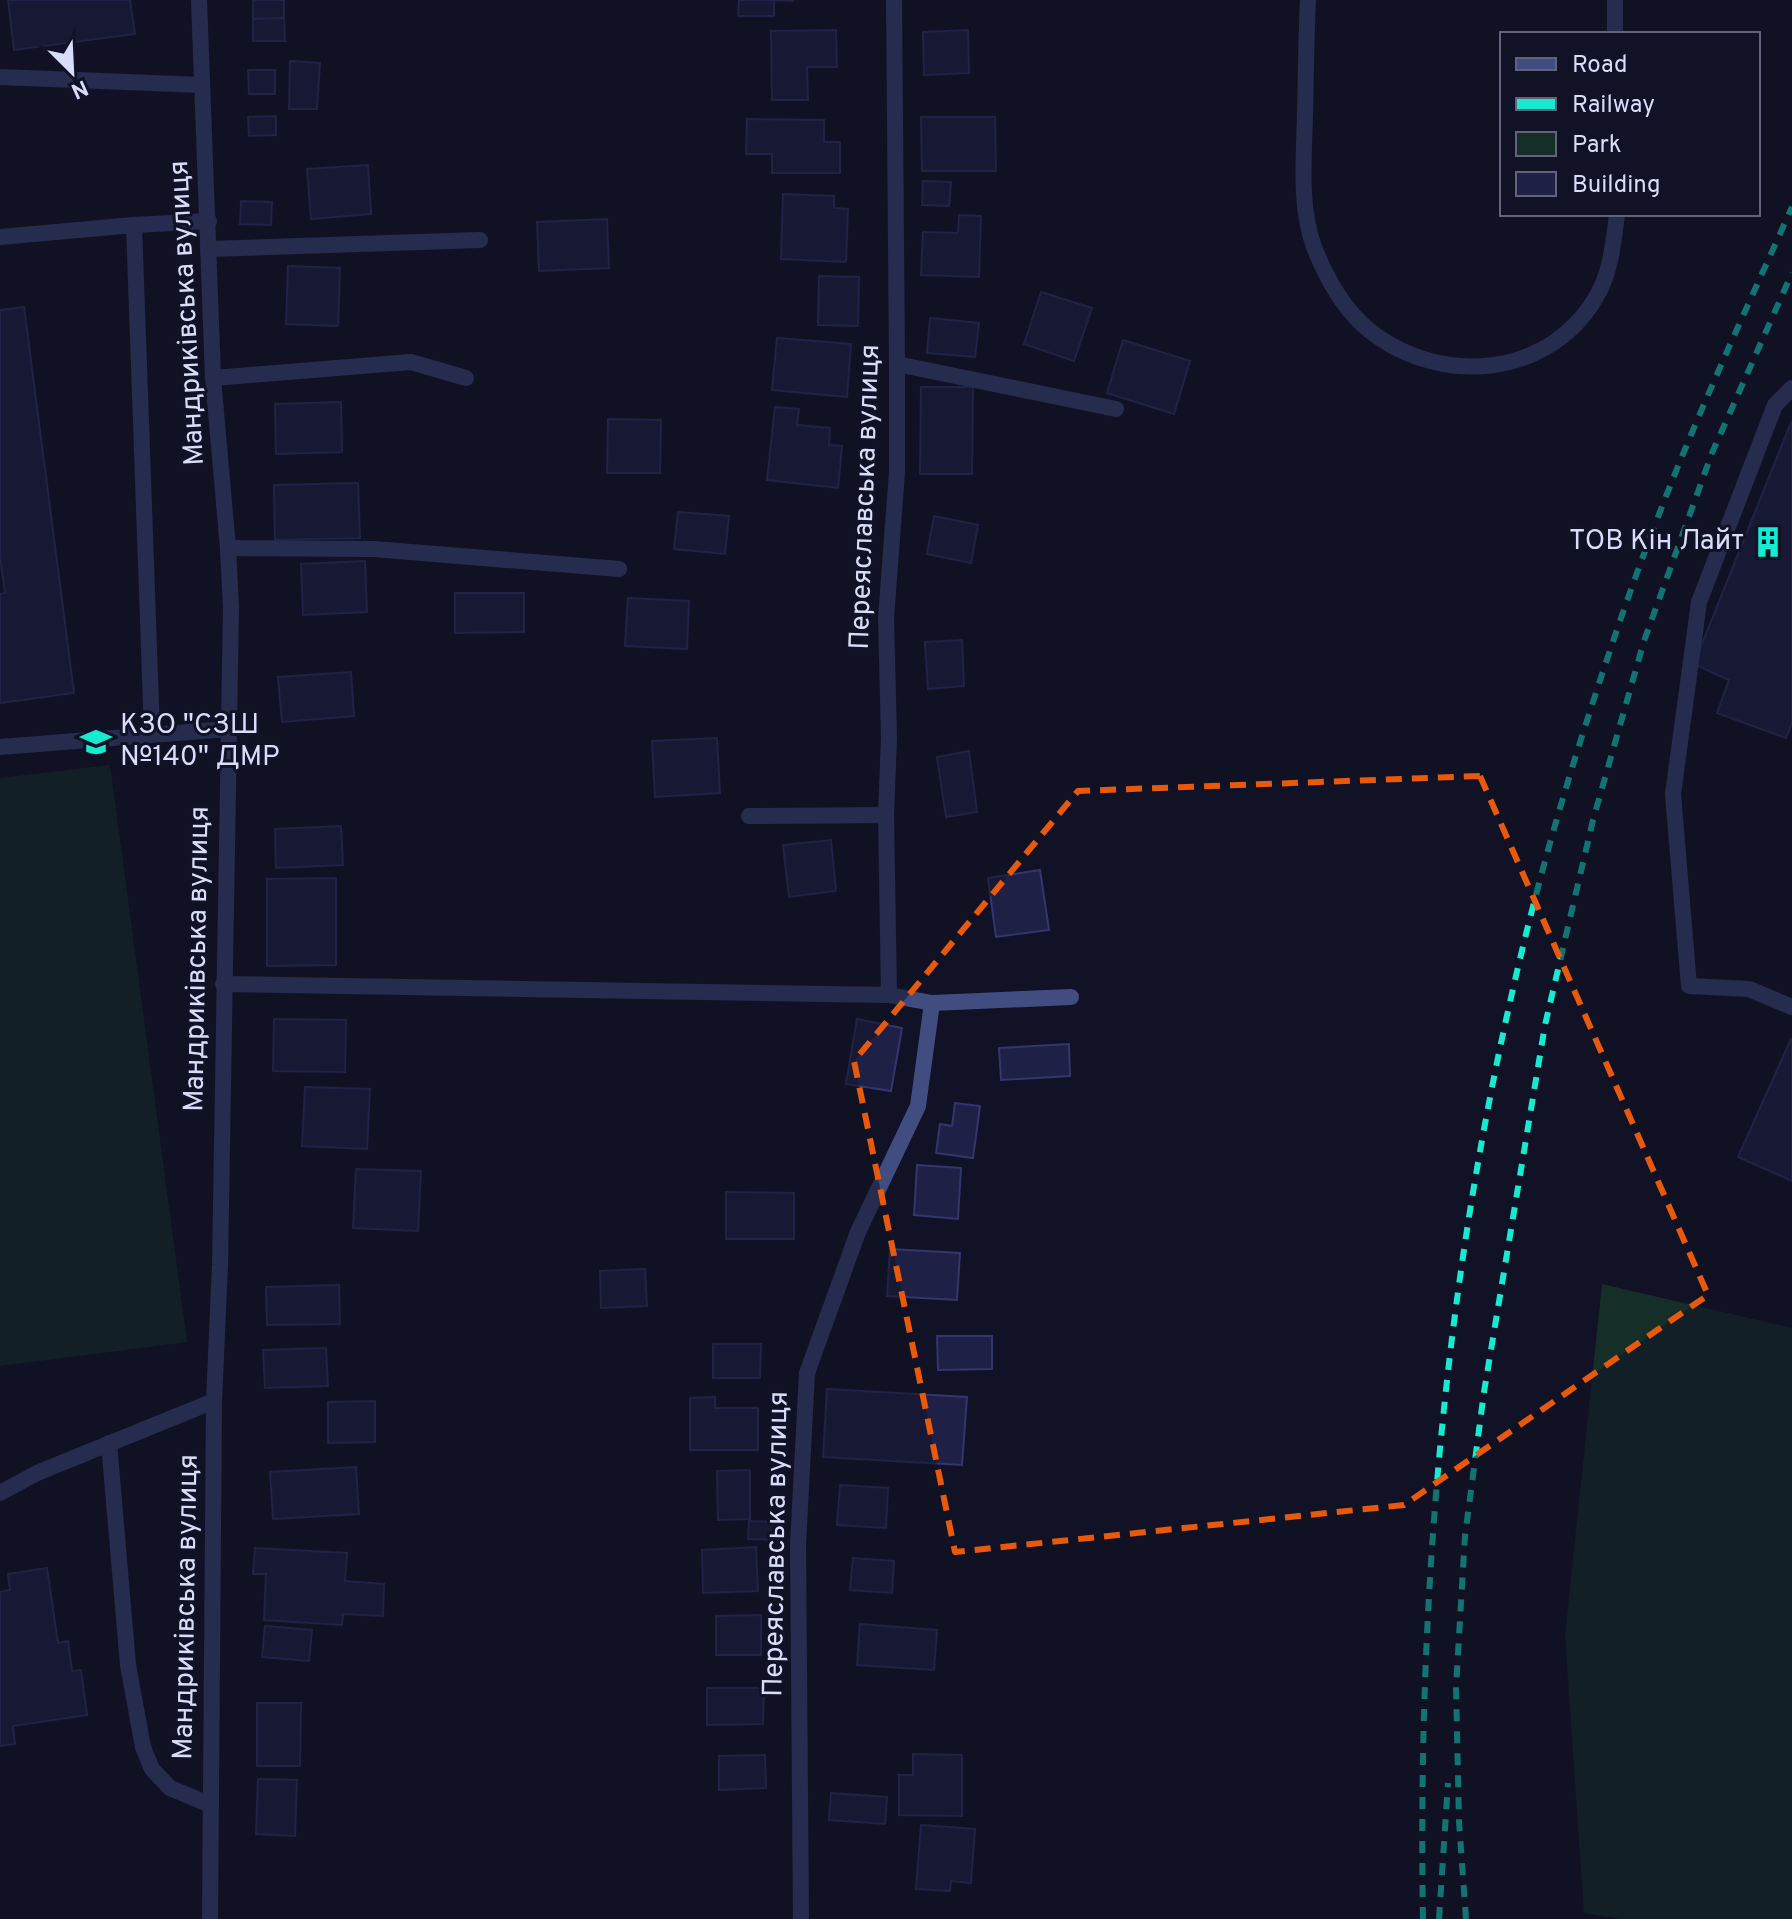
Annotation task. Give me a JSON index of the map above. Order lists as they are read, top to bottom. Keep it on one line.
{"streets":{"street":["Мандриківська вулиця","Переяславська вулиця"]},"places":{"building":["ТОВ Кін Лайт"],"school or university":["КЗО \"СЗШ №140\" ДМР"]},"legend":["Road","Railway","Park","Building"],"north":"bottom right"}
